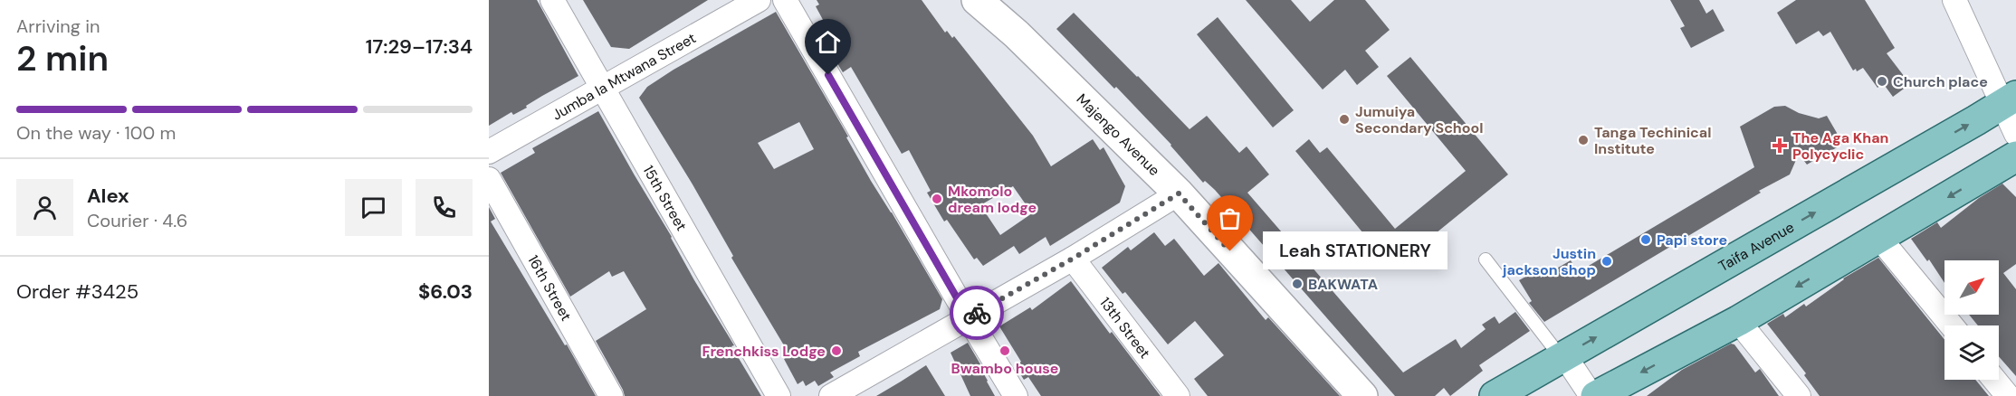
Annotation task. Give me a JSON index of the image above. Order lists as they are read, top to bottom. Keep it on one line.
{"streets":{"main road":["Taifa Avenue"],"street":["Jumba la Mtwana Street","Majengo Avenue","15th Street","16th Street","13th Street"]},"crossings":[["Jumba la Mtwana Street","15th Street"]],"places":{"other":["Church place","Jumuiya Secondary School","Tanga Techinical Institute","Mkomolo dream lodge","Papi store","Leah STATIONERY","Justin jackson shop","BAKWATA","Frenchkiss Lodge","Bwambo house"],"health":["The Aga Khan Polycyclic"]},"north":"top right","page":{"heading":["2 min","Arriving in","17:29–17:34"],"panel":["Alex","Courier · 4.6","Order #3425","$6.03"],"bar":"On the way · 100 m","bubble":"Leah STATIONERY"}}
